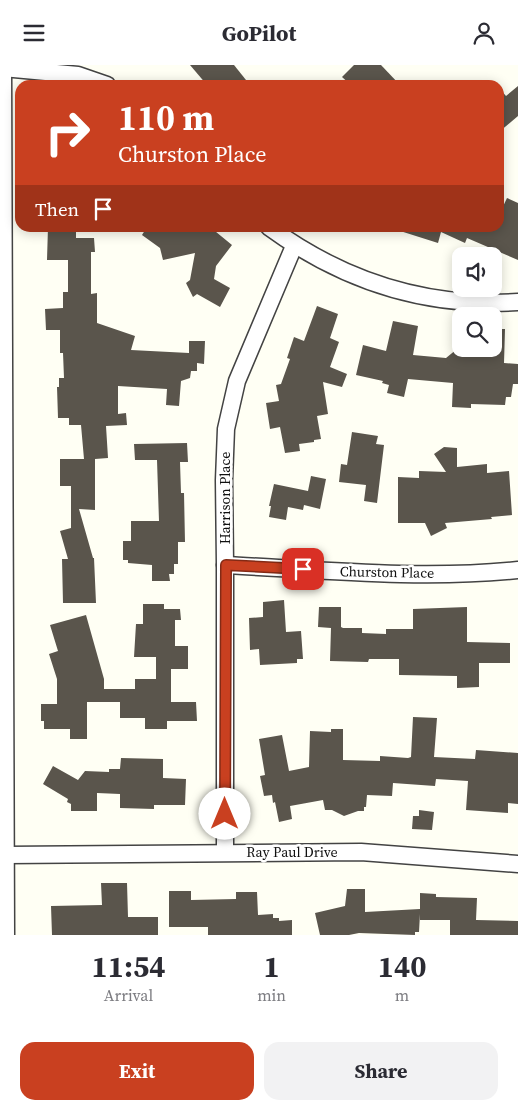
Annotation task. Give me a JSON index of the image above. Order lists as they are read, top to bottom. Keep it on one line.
{"streets":{"street":["Harrison Place","Churston Place","Ray Paul Drive"]},"crossings":[["Harrison Place","Churston Place"],["Harrison Place","Ray Paul Drive"]],"page":{"header":"GoPilot","turn":["110 m","Churston Place"],"then":"Then","eta":["11:54","Arrival","1","min","140","m"],"buttons":["Exit","Share"]}}
